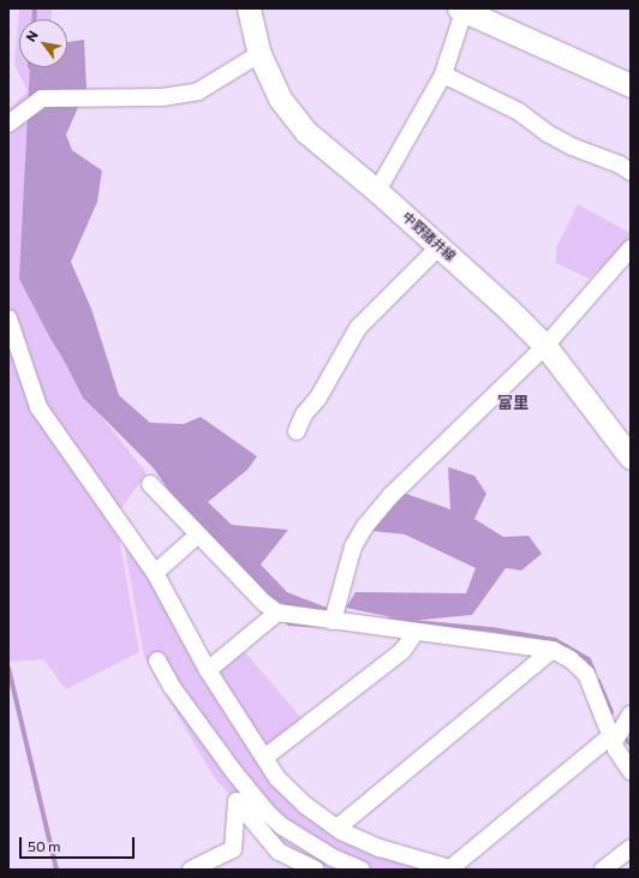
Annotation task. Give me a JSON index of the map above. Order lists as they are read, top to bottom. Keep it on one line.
{"streets":{"main road":["中野諸井線"]},"districts":["富里"],"scale_bar":"50 m","north":"top left"}
